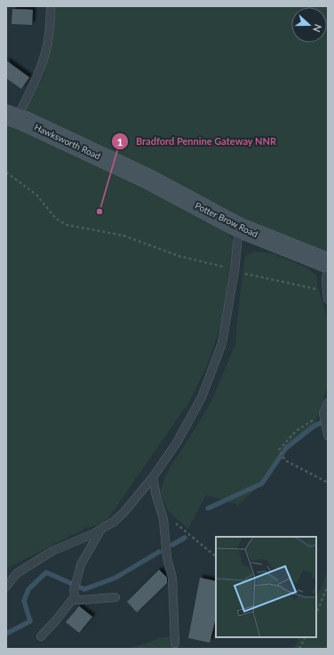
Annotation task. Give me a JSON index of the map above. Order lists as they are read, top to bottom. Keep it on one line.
{"streets":{"street":["Hawksworth Road","Potter Brow Road"]},"crossings":[["Hawksworth Road","Potter Brow Road"]],"places":["Bradford Pennine Gateway NNR"],"north":"right"}
